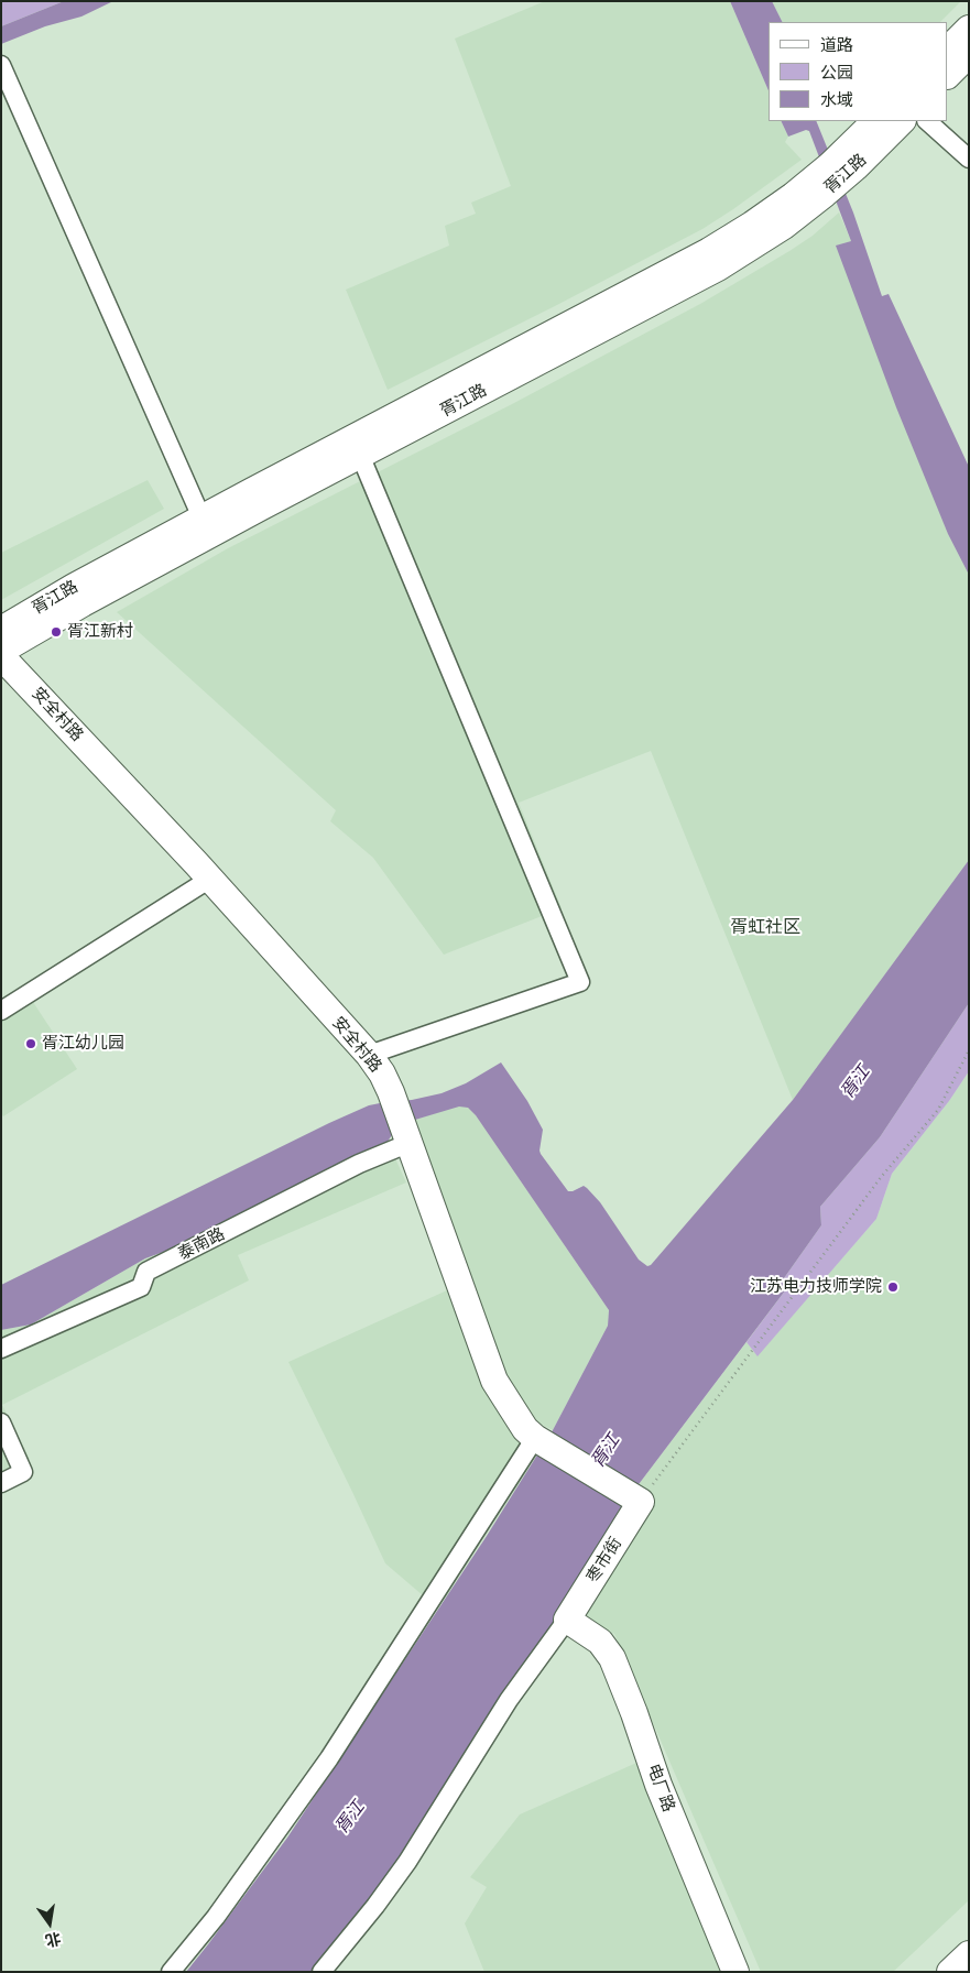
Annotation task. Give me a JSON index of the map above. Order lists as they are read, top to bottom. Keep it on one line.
{"streets":{"main road":["胥江路","安全村路","枣市街","电厂路"],"street":["泰南路"]},"crossings":[["安全村路","泰南路"],["安全村路","枣市街"],["枣市街","电厂路"]],"districts":["胥虹社区"],"water":["胥江"],"places":["胥江新村","胥江幼儿园","江苏电力技师学院"],"legend":["道路","公园","水域"],"north":"bottom"}
